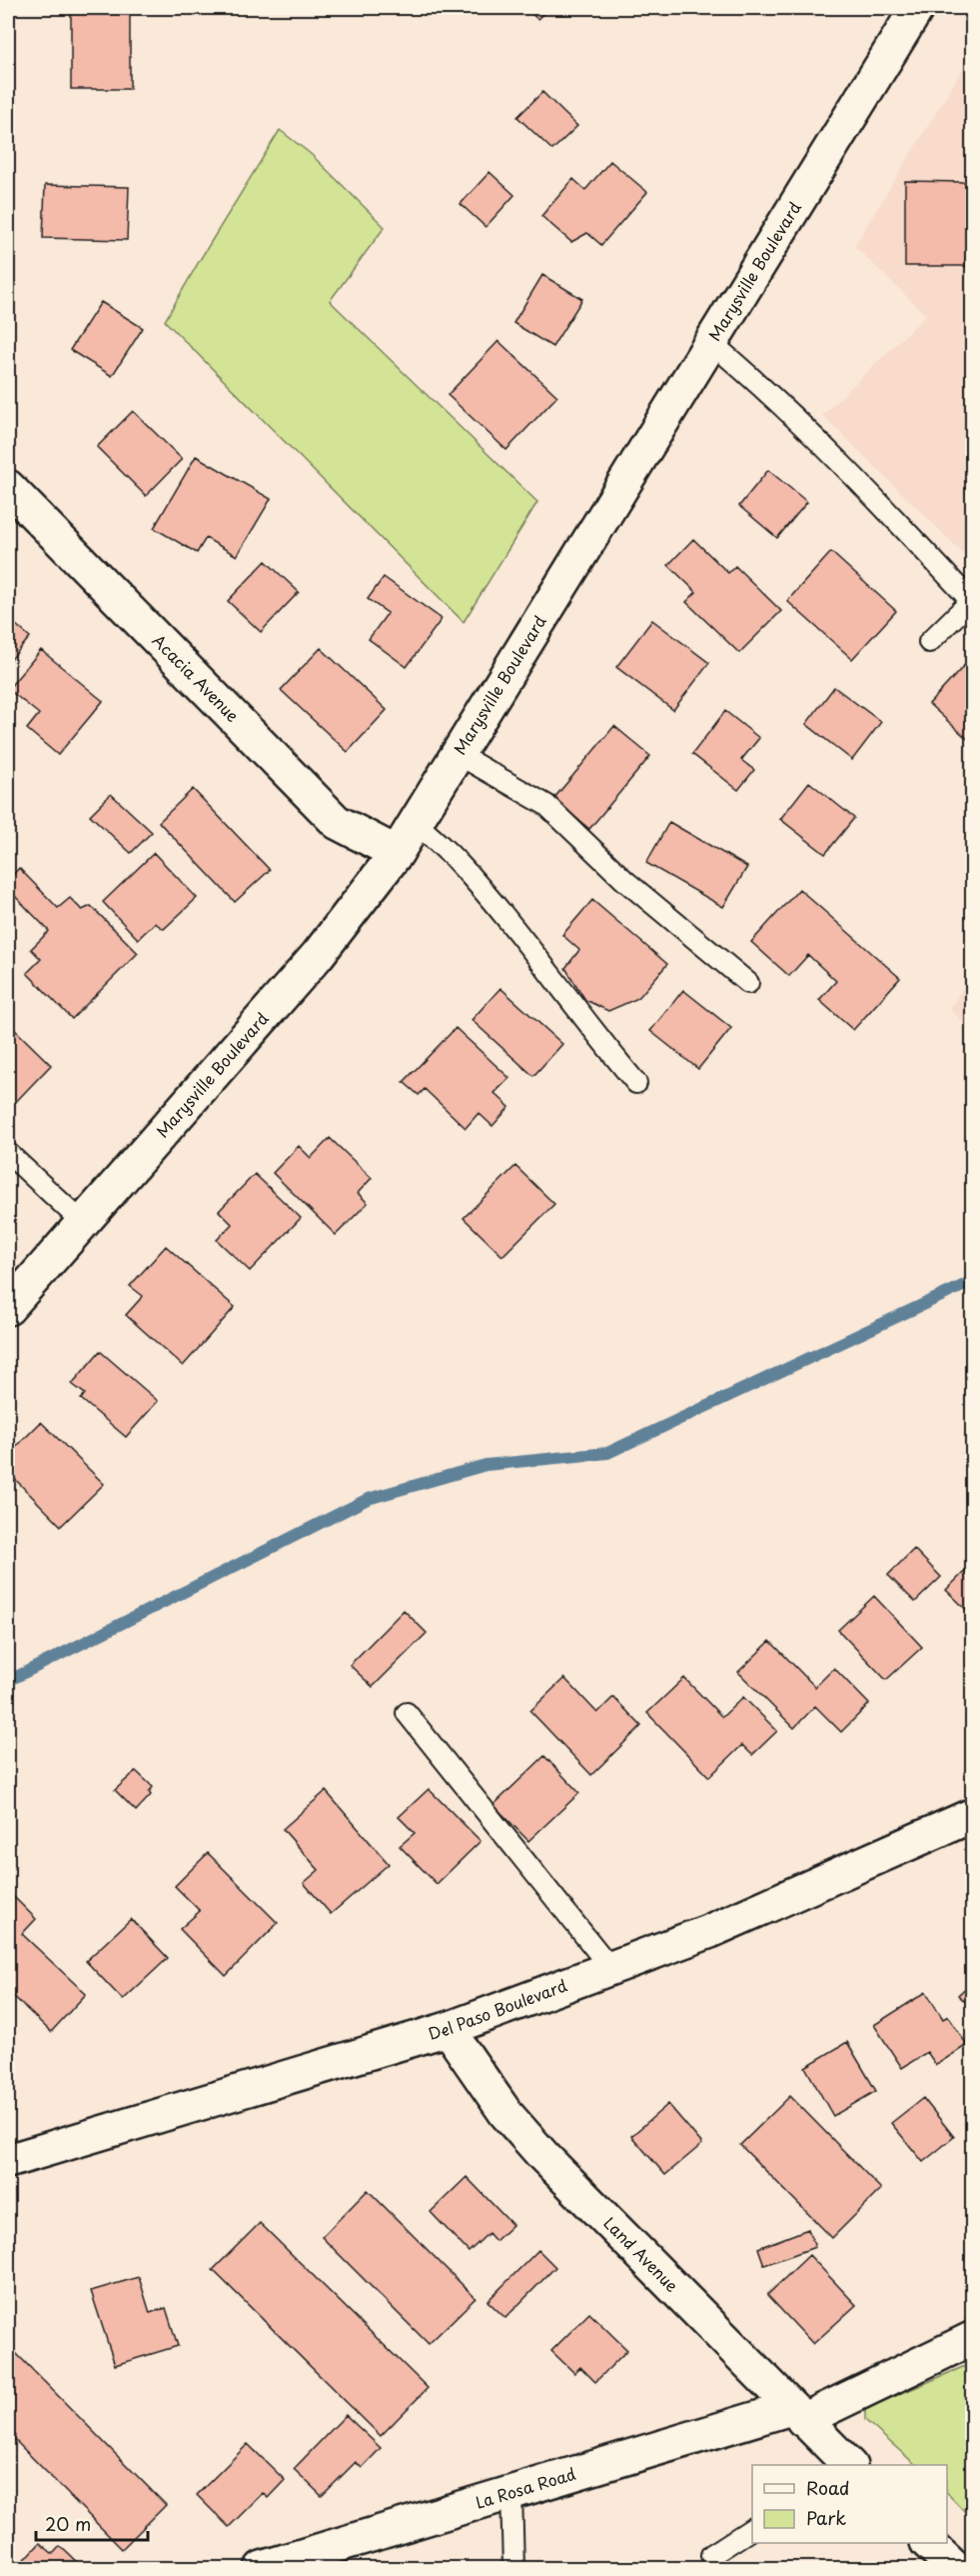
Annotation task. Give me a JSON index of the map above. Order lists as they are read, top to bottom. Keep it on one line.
{"streets":{"main road":["Marysville Boulevard","Acacia Avenue","Del Paso Boulevard","Land Avenue","La Rosa Road"]},"crossings":[["Marysville Boulevard","Acacia Avenue"],["Del Paso Boulevard","Land Avenue"],["Land Avenue","La Rosa Road"]],"legend":["Road","Park"],"scale_bar":"20 m"}
